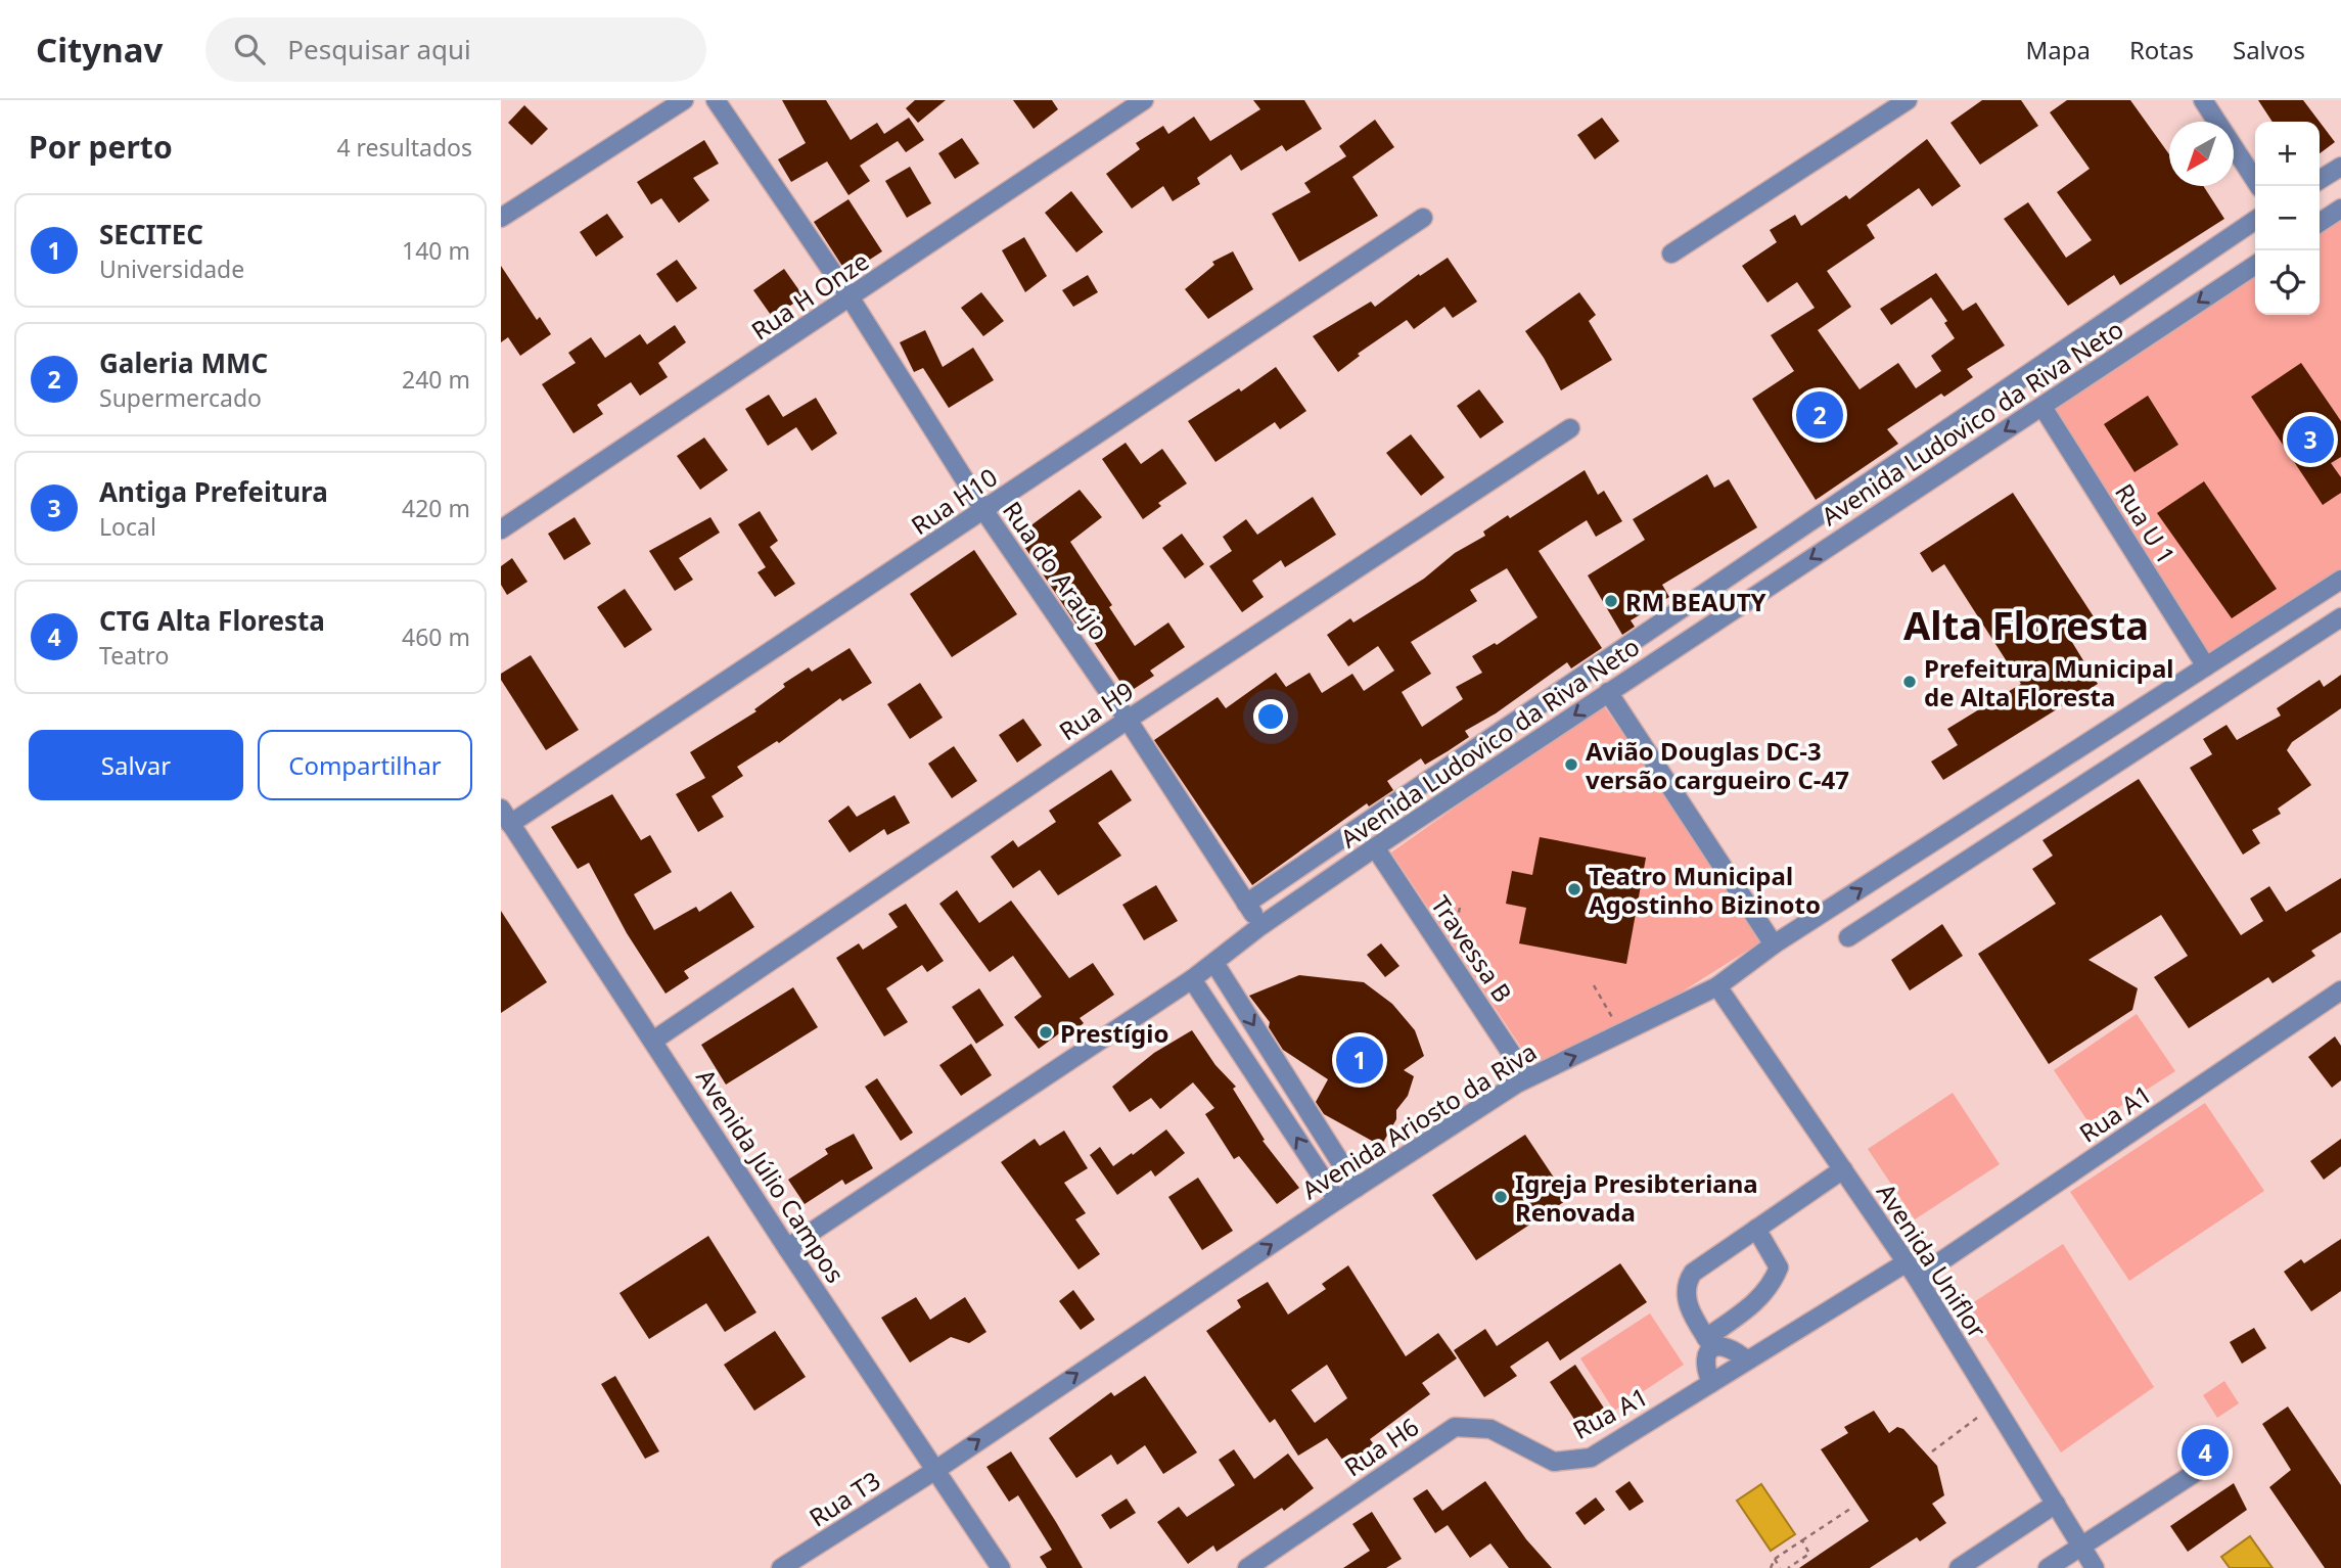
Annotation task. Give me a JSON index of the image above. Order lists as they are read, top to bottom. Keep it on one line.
{"streets":{"street":["Rua H Onze","Avenida Ludovico da Riva Neto","Rua H10","Rua U 1","Rua do Araújo","Rua H9","Travessa B","Rua A1","Avenida Ariosto da Riva","Avenida Júlio Campos","Avenida Uniflor","Rua H6","Rua T3"]},"crossings":[["Rua H Onze","Rua do Araújo"],["Avenida Ludovico da Riva Neto","Rua U 1"],["Avenida Ludovico da Riva Neto","Rua do Araújo"],["Avenida Ludovico da Riva Neto","Travessa B"],["Avenida Ludovico da Riva Neto","Avenida Júlio Campos"],["Rua H10","Rua do Araújo"],["Rua H10","Avenida Júlio Campos"],["Rua U 1","Avenida Ariosto da Riva"],["Rua do Araújo","Rua H9"],["Rua H9","Avenida Júlio Campos"],["Travessa B","Avenida Ariosto da Riva"],["Rua A1","Avenida Uniflor"],["Rua A1","Rua H6"],["Avenida Ariosto da Riva","Avenida Júlio Campos"],["Avenida Ariosto da Riva","Avenida Uniflor"],["Avenida Ariosto da Riva","Rua T3"],["Avenida Júlio Campos","Rua T3"]],"districts":["Alta Floresta"],"places":["RM BEAUTY","Prefeitura Municipal de Alta Floresta","Avião Douglas DC-3 versão cargueiro C-47","Teatro Municipal Agostinho Bizinoto","Prestígio","Igreja Presibteriana Renovada"],"north":"bottom left","page":{"header":"Citynav","search":"Pesquisar aqui","nav":["Mapa","Rotas","Salvos"],"heading":["Por perto","4 resultados"],"map_buttons":["+","−"],"list":[{"mark":"1","name":"SECITEC","note":"Universidade","value":"140 m"},{"mark":"2","name":"Galeria MMC","note":"Supermercado","value":"240 m"},{"mark":"3","name":"Antiga Prefeitura","note":"Local","value":"420 m"},{"mark":"4","name":"CTG Alta Floresta","note":"Teatro","value":"460 m"}],"pins":["2","3","1","4"],"buttons":["Salvar","Compartilhar"]}}
